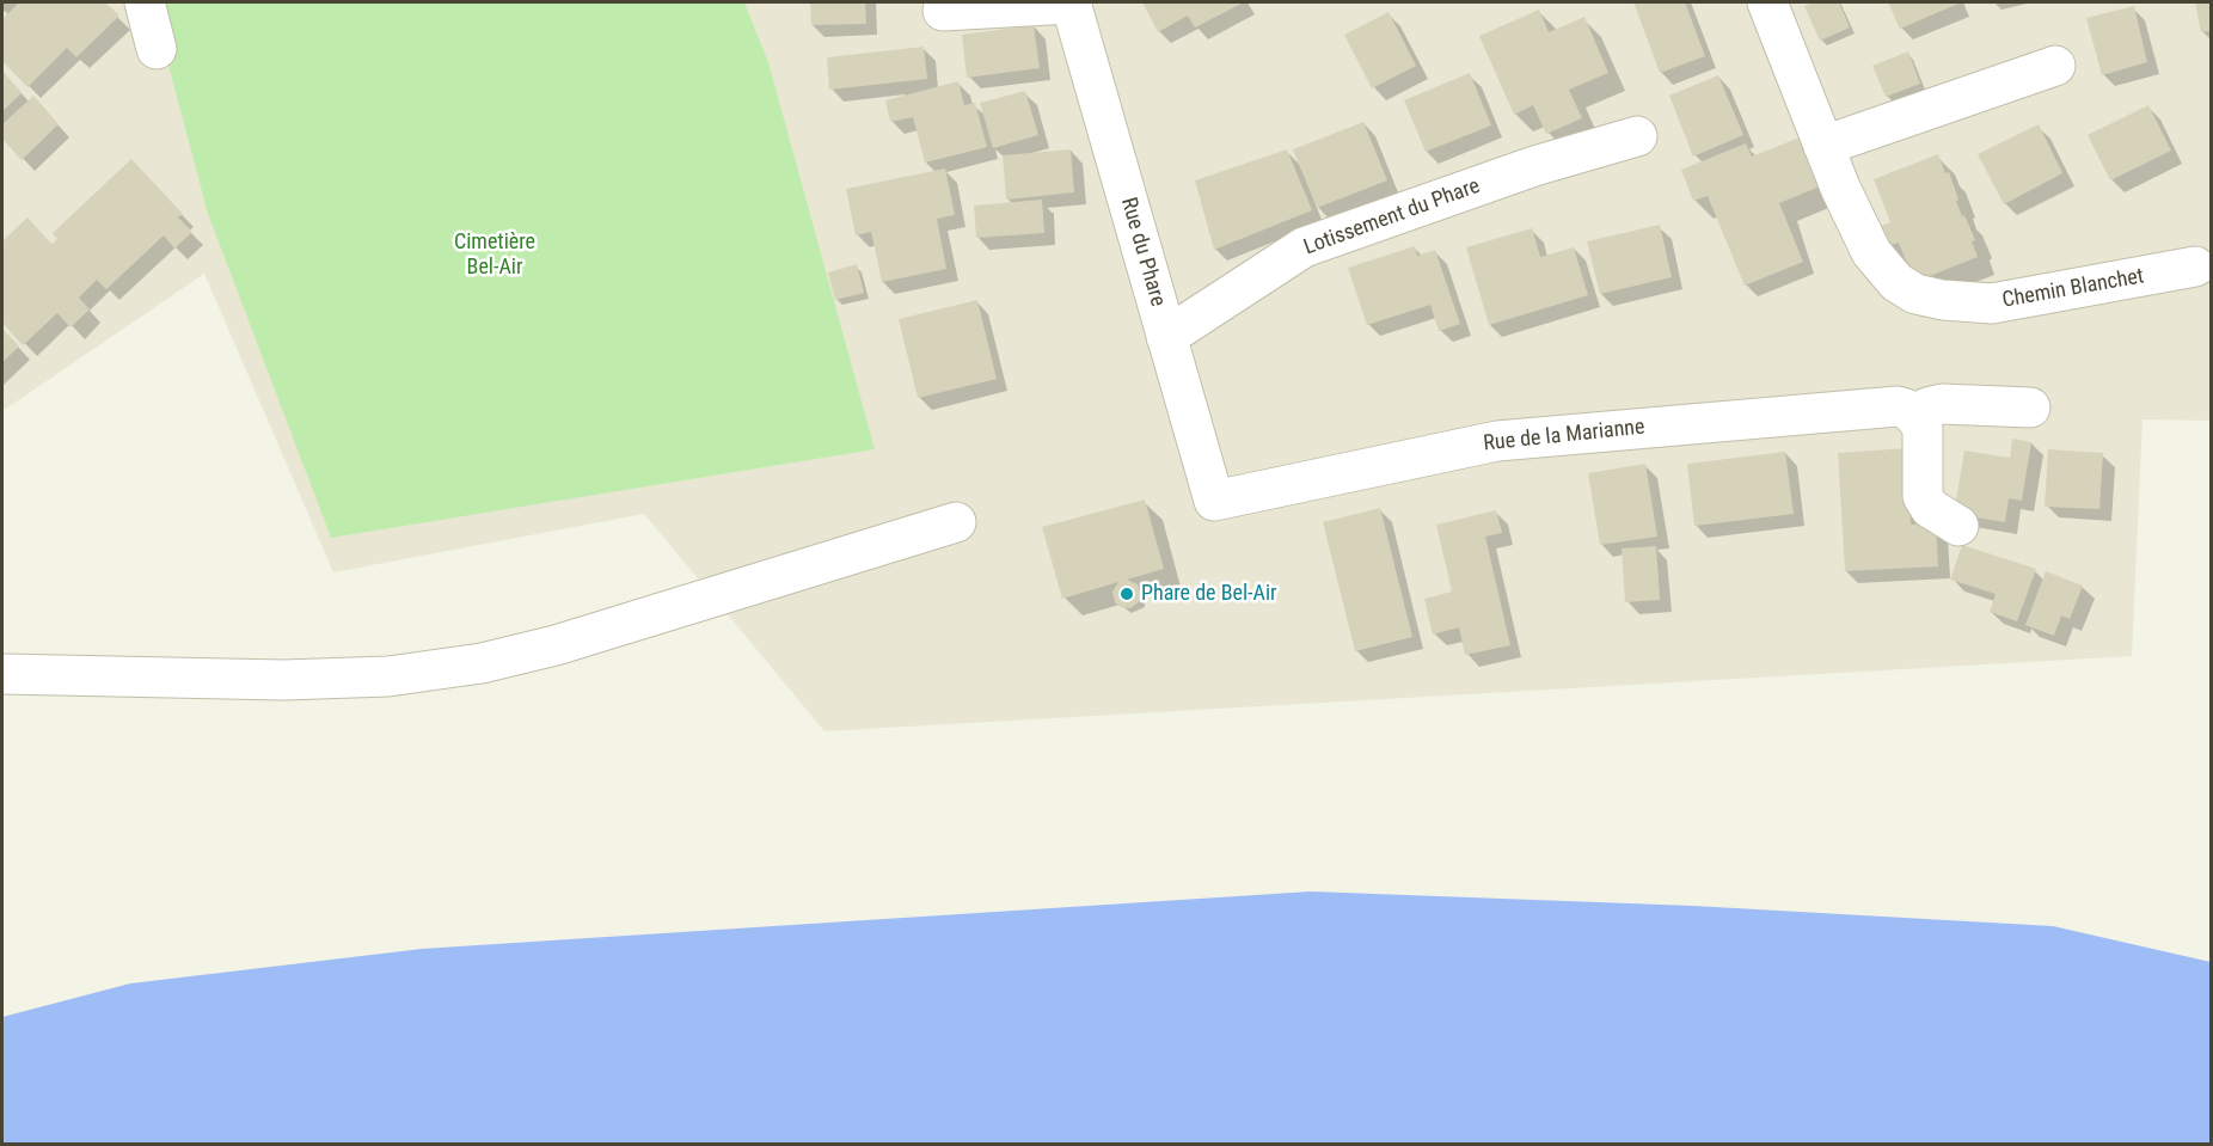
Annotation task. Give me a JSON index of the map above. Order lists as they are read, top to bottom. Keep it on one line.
{"streets":{"street":["Lotissement du Phare","Rue du Phare","Chemin Blanchet","Rue de la Marianne"]},"crossings":[["Lotissement du Phare","Rue du Phare"],["Rue du Phare","Rue de la Marianne"]],"parks":["Cimetière Bel-Air"],"places":["Phare de Bel-Air"]}
